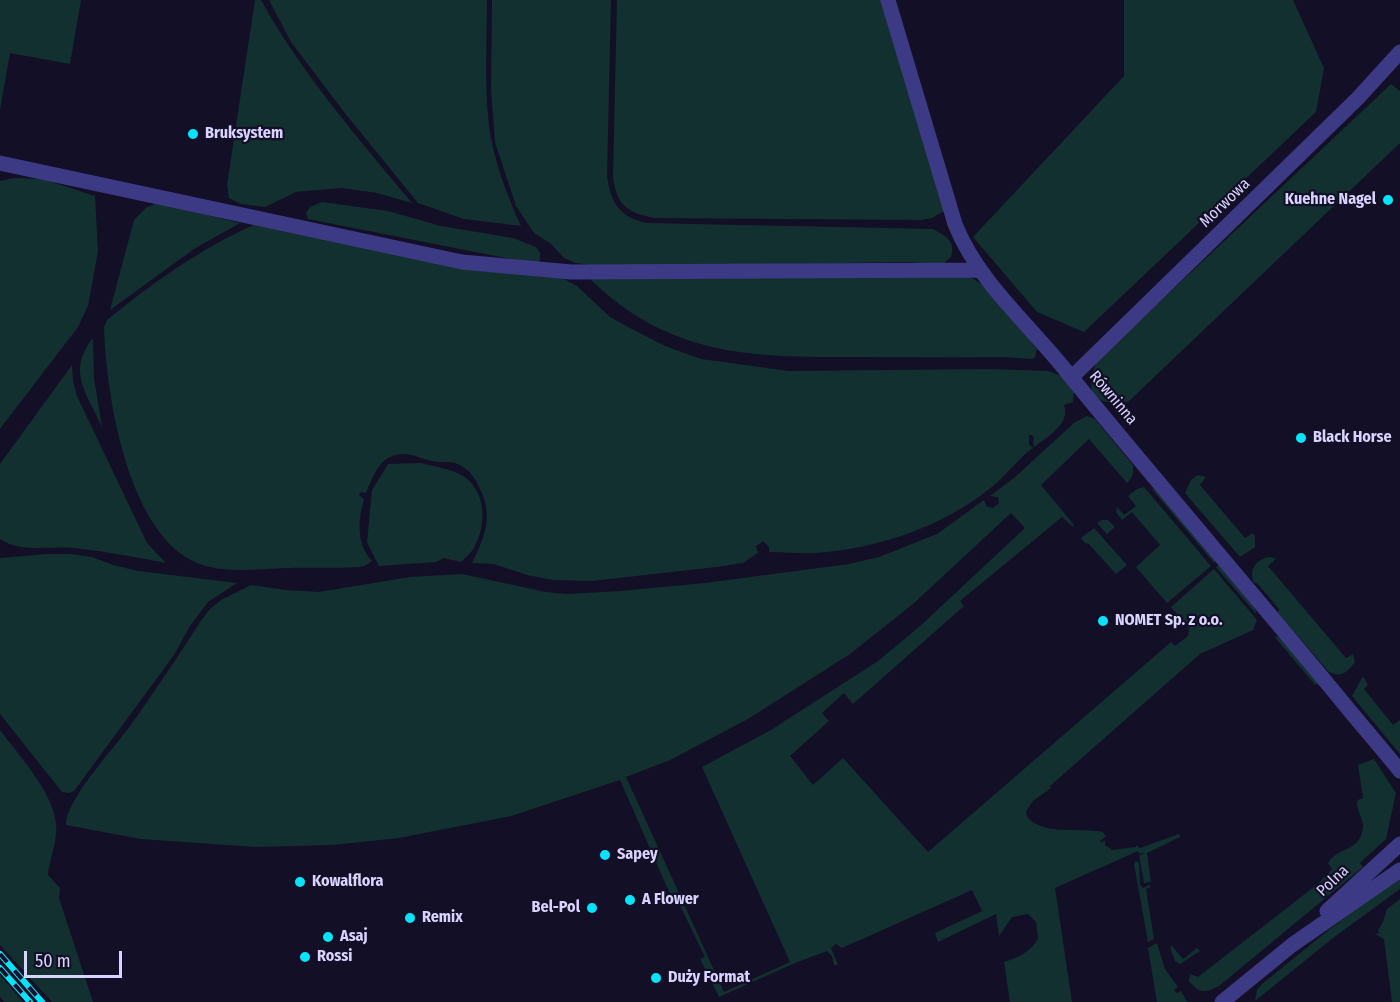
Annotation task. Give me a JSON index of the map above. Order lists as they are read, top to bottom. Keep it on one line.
{"streets":{"street":["Morwowa","Równinna","Polna"]},"crossings":[["Morwowa","Równinna"]],"places":["Bruksystem","Kuehne Nagel","Black Horse","NOMET Sp. z o.o.","Sapey","Kowalflora","A Flower","Bel-Pol","Remix","Asaj","Rossi","Duży Format"],"scale_bar":"50 m"}
